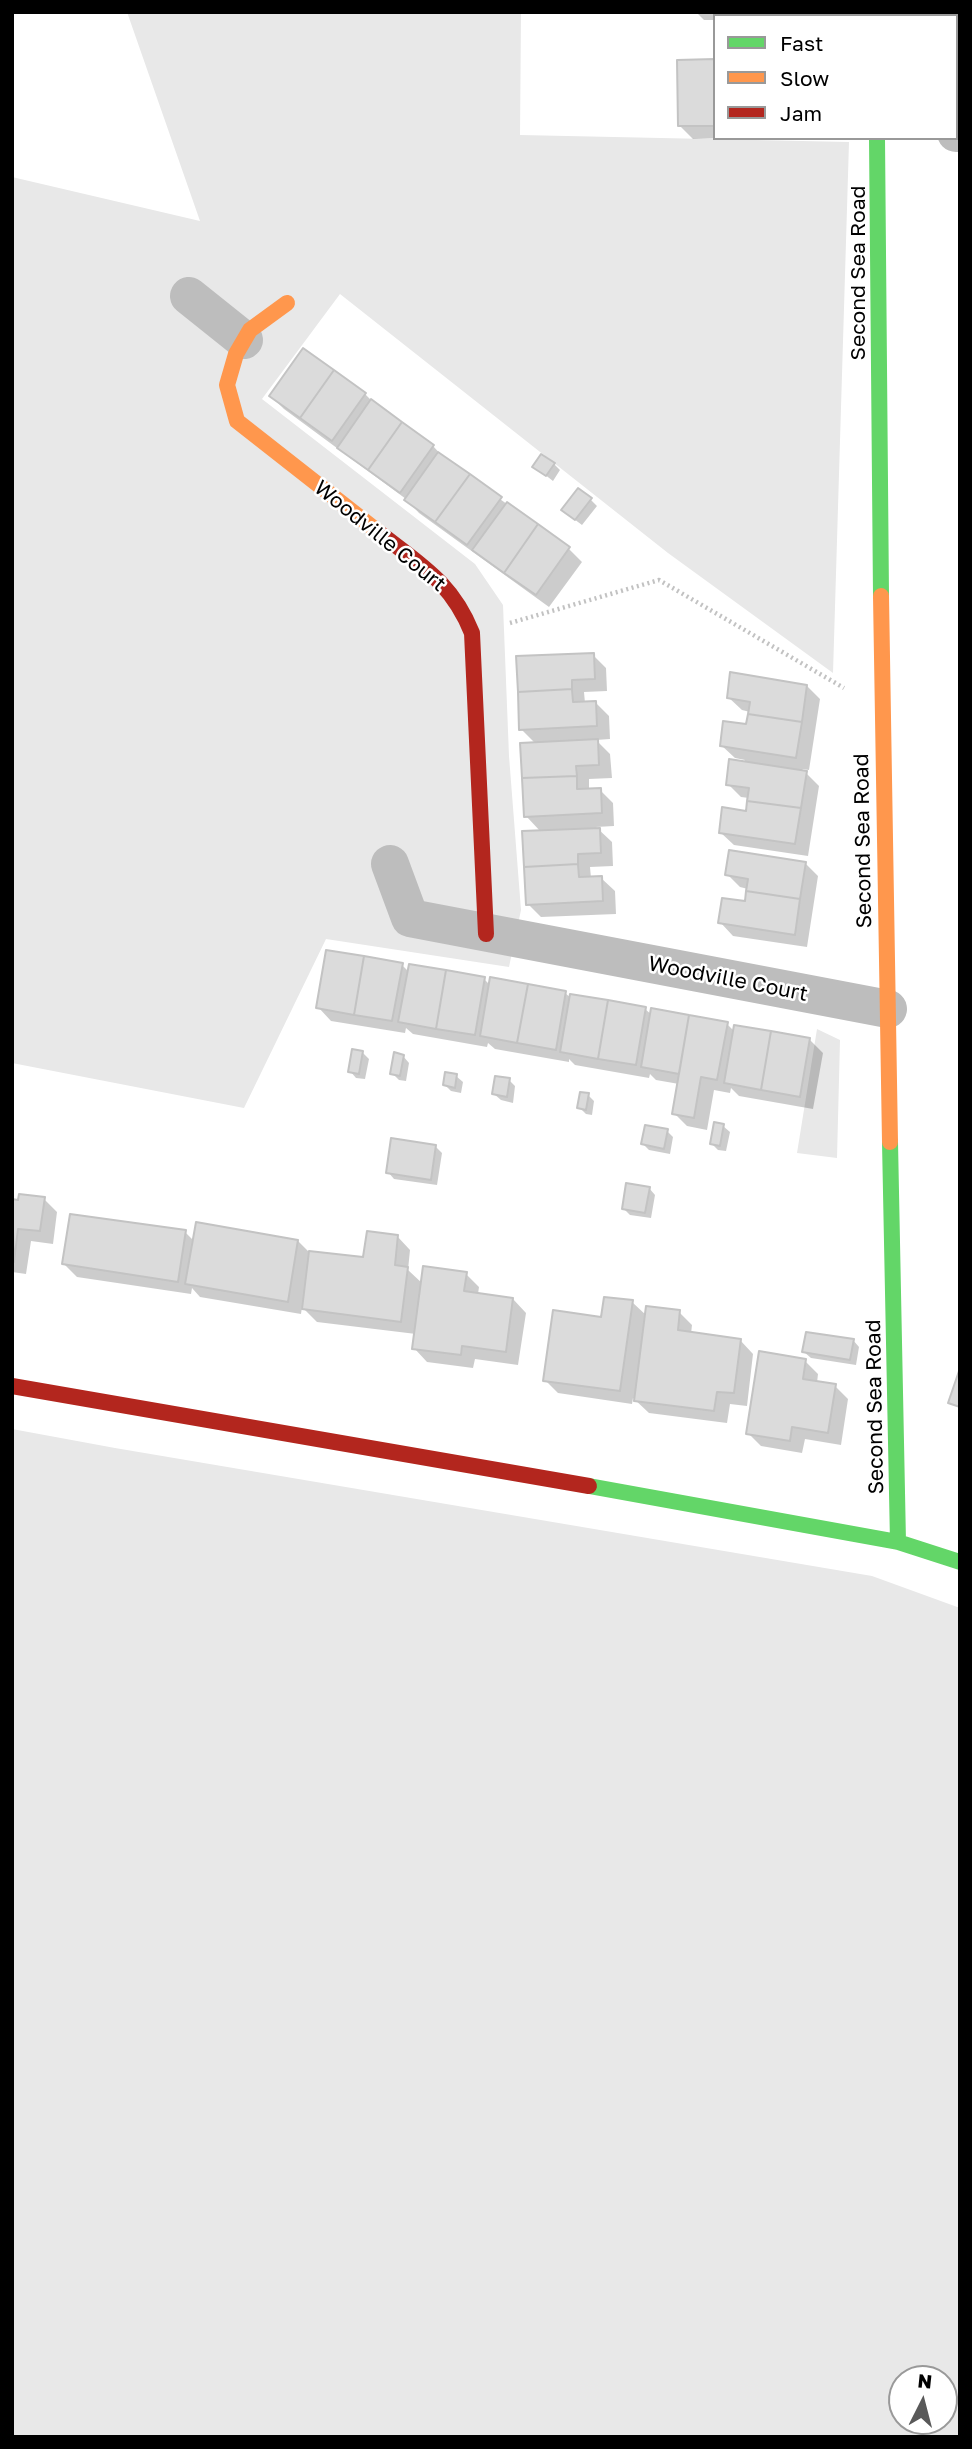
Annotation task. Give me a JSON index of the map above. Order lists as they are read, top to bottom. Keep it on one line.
{"streets":{"street":["Second Sea Road","Woodville Court"]},"crossings":[["Second Sea Road","Woodville Court"]],"legend":["Fast","Slow","Jam"],"north":"top"}
